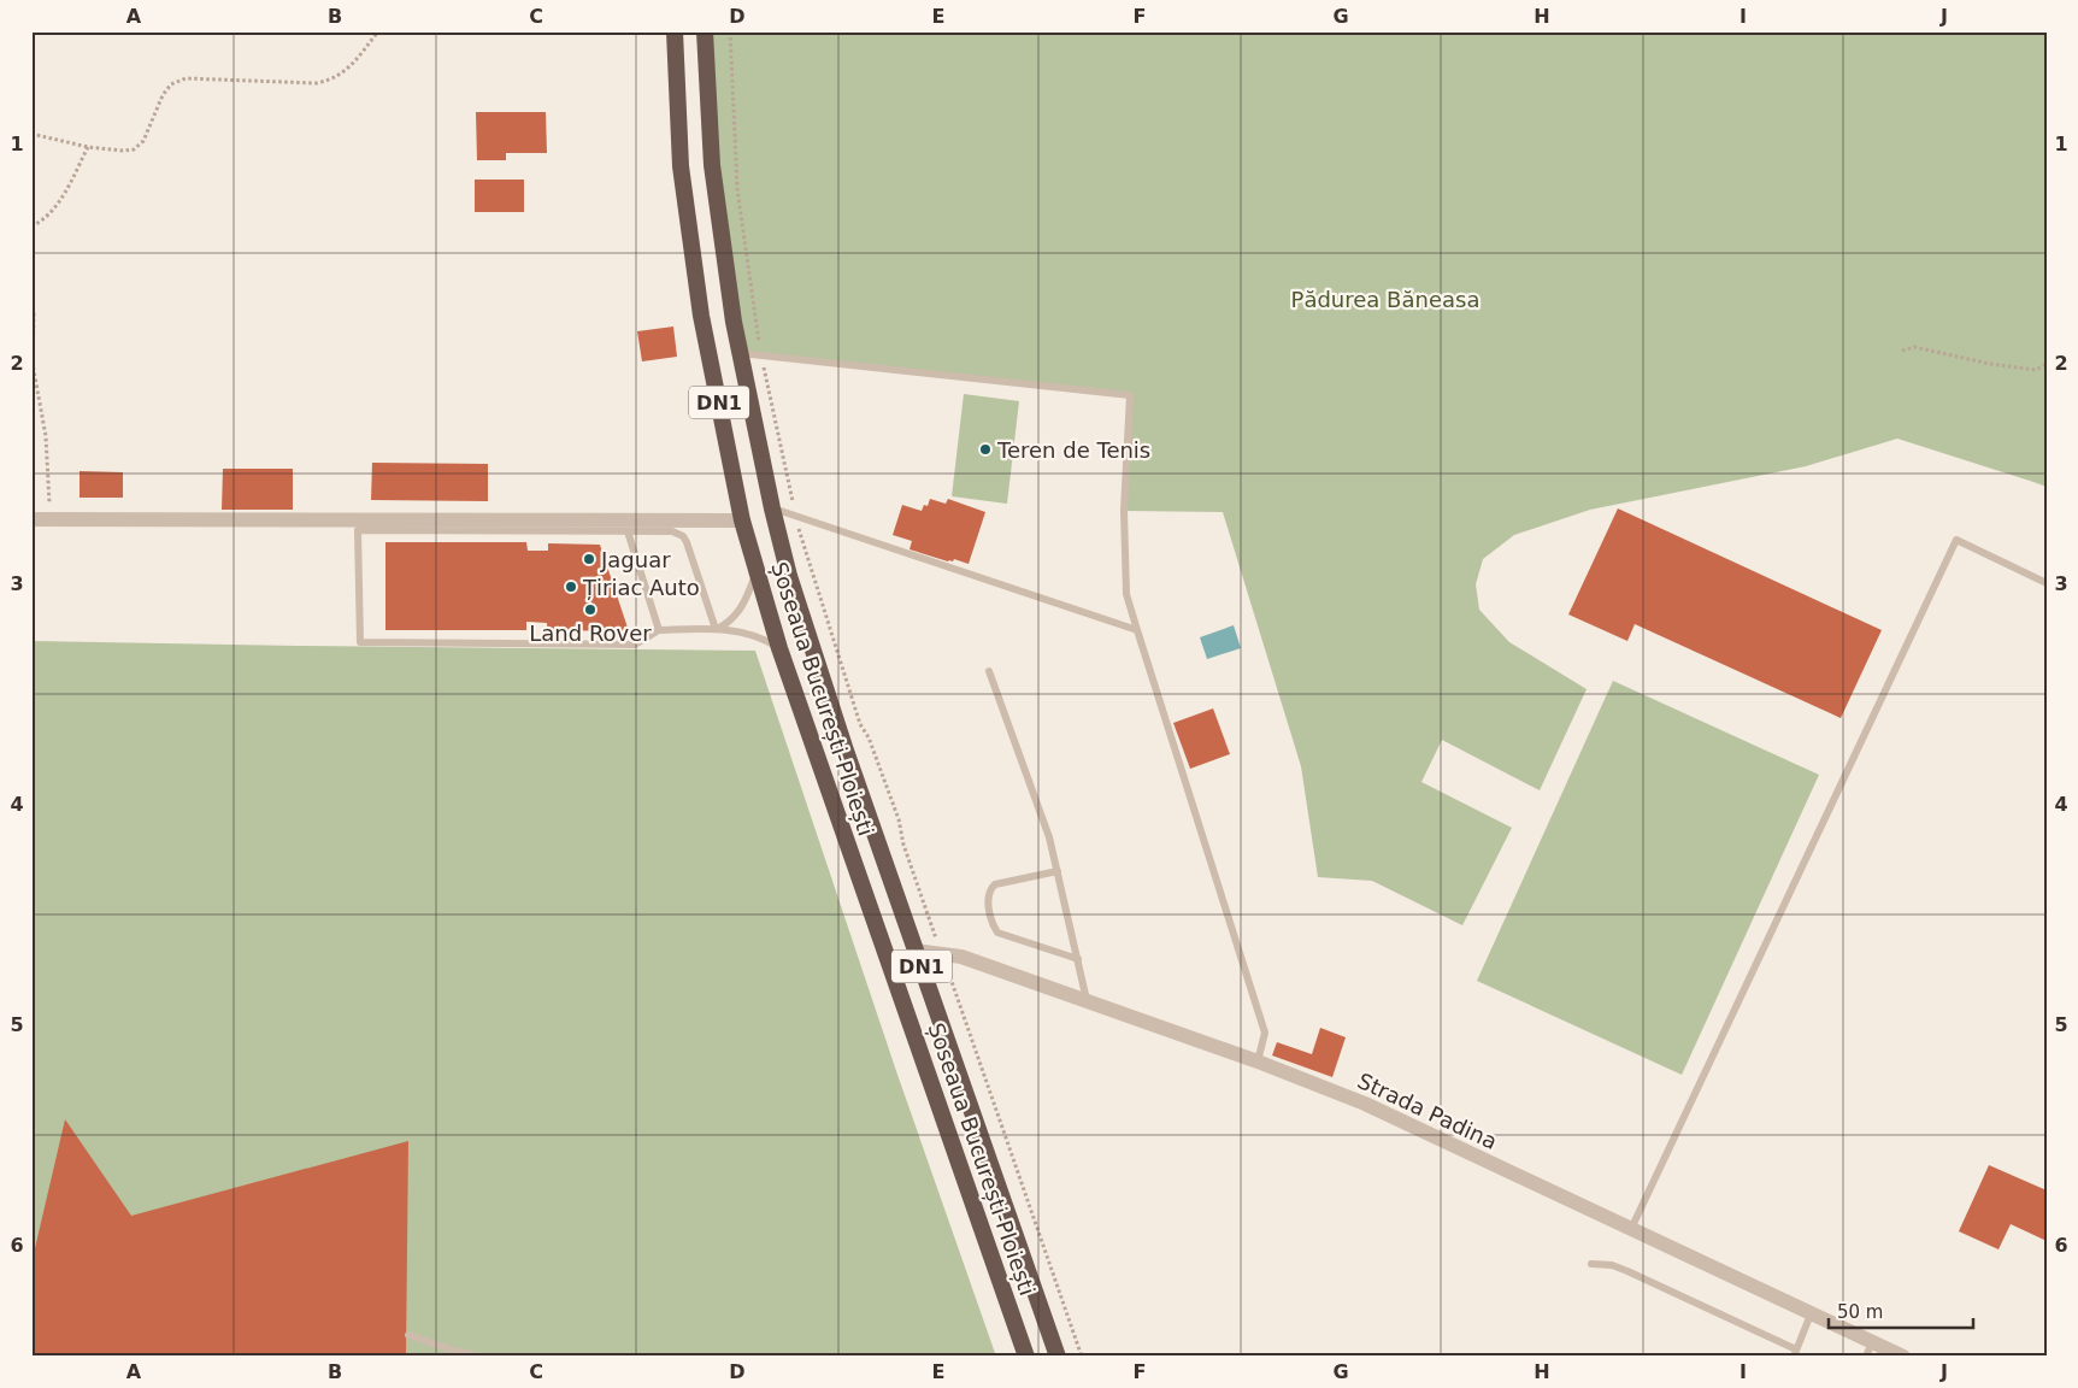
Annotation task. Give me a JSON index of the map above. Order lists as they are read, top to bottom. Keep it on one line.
{"streets":{"highway":["DN1","Șoseaua București-Ploiești"],"street":["Strada Padina"]},"crossings":[["Șoseaua București-Ploiești","Strada Padina"]],"parks":["Pădurea Băneasa"],"places":["Teren de Tenis","Jaguar","Țiriac Auto","Land Rover"],"scale_bar":"50 m","grid":{"columns":["A","B","C","D","E","F","G","H","I","J"],"rows":["1","2","3","4","5","6"]}}
